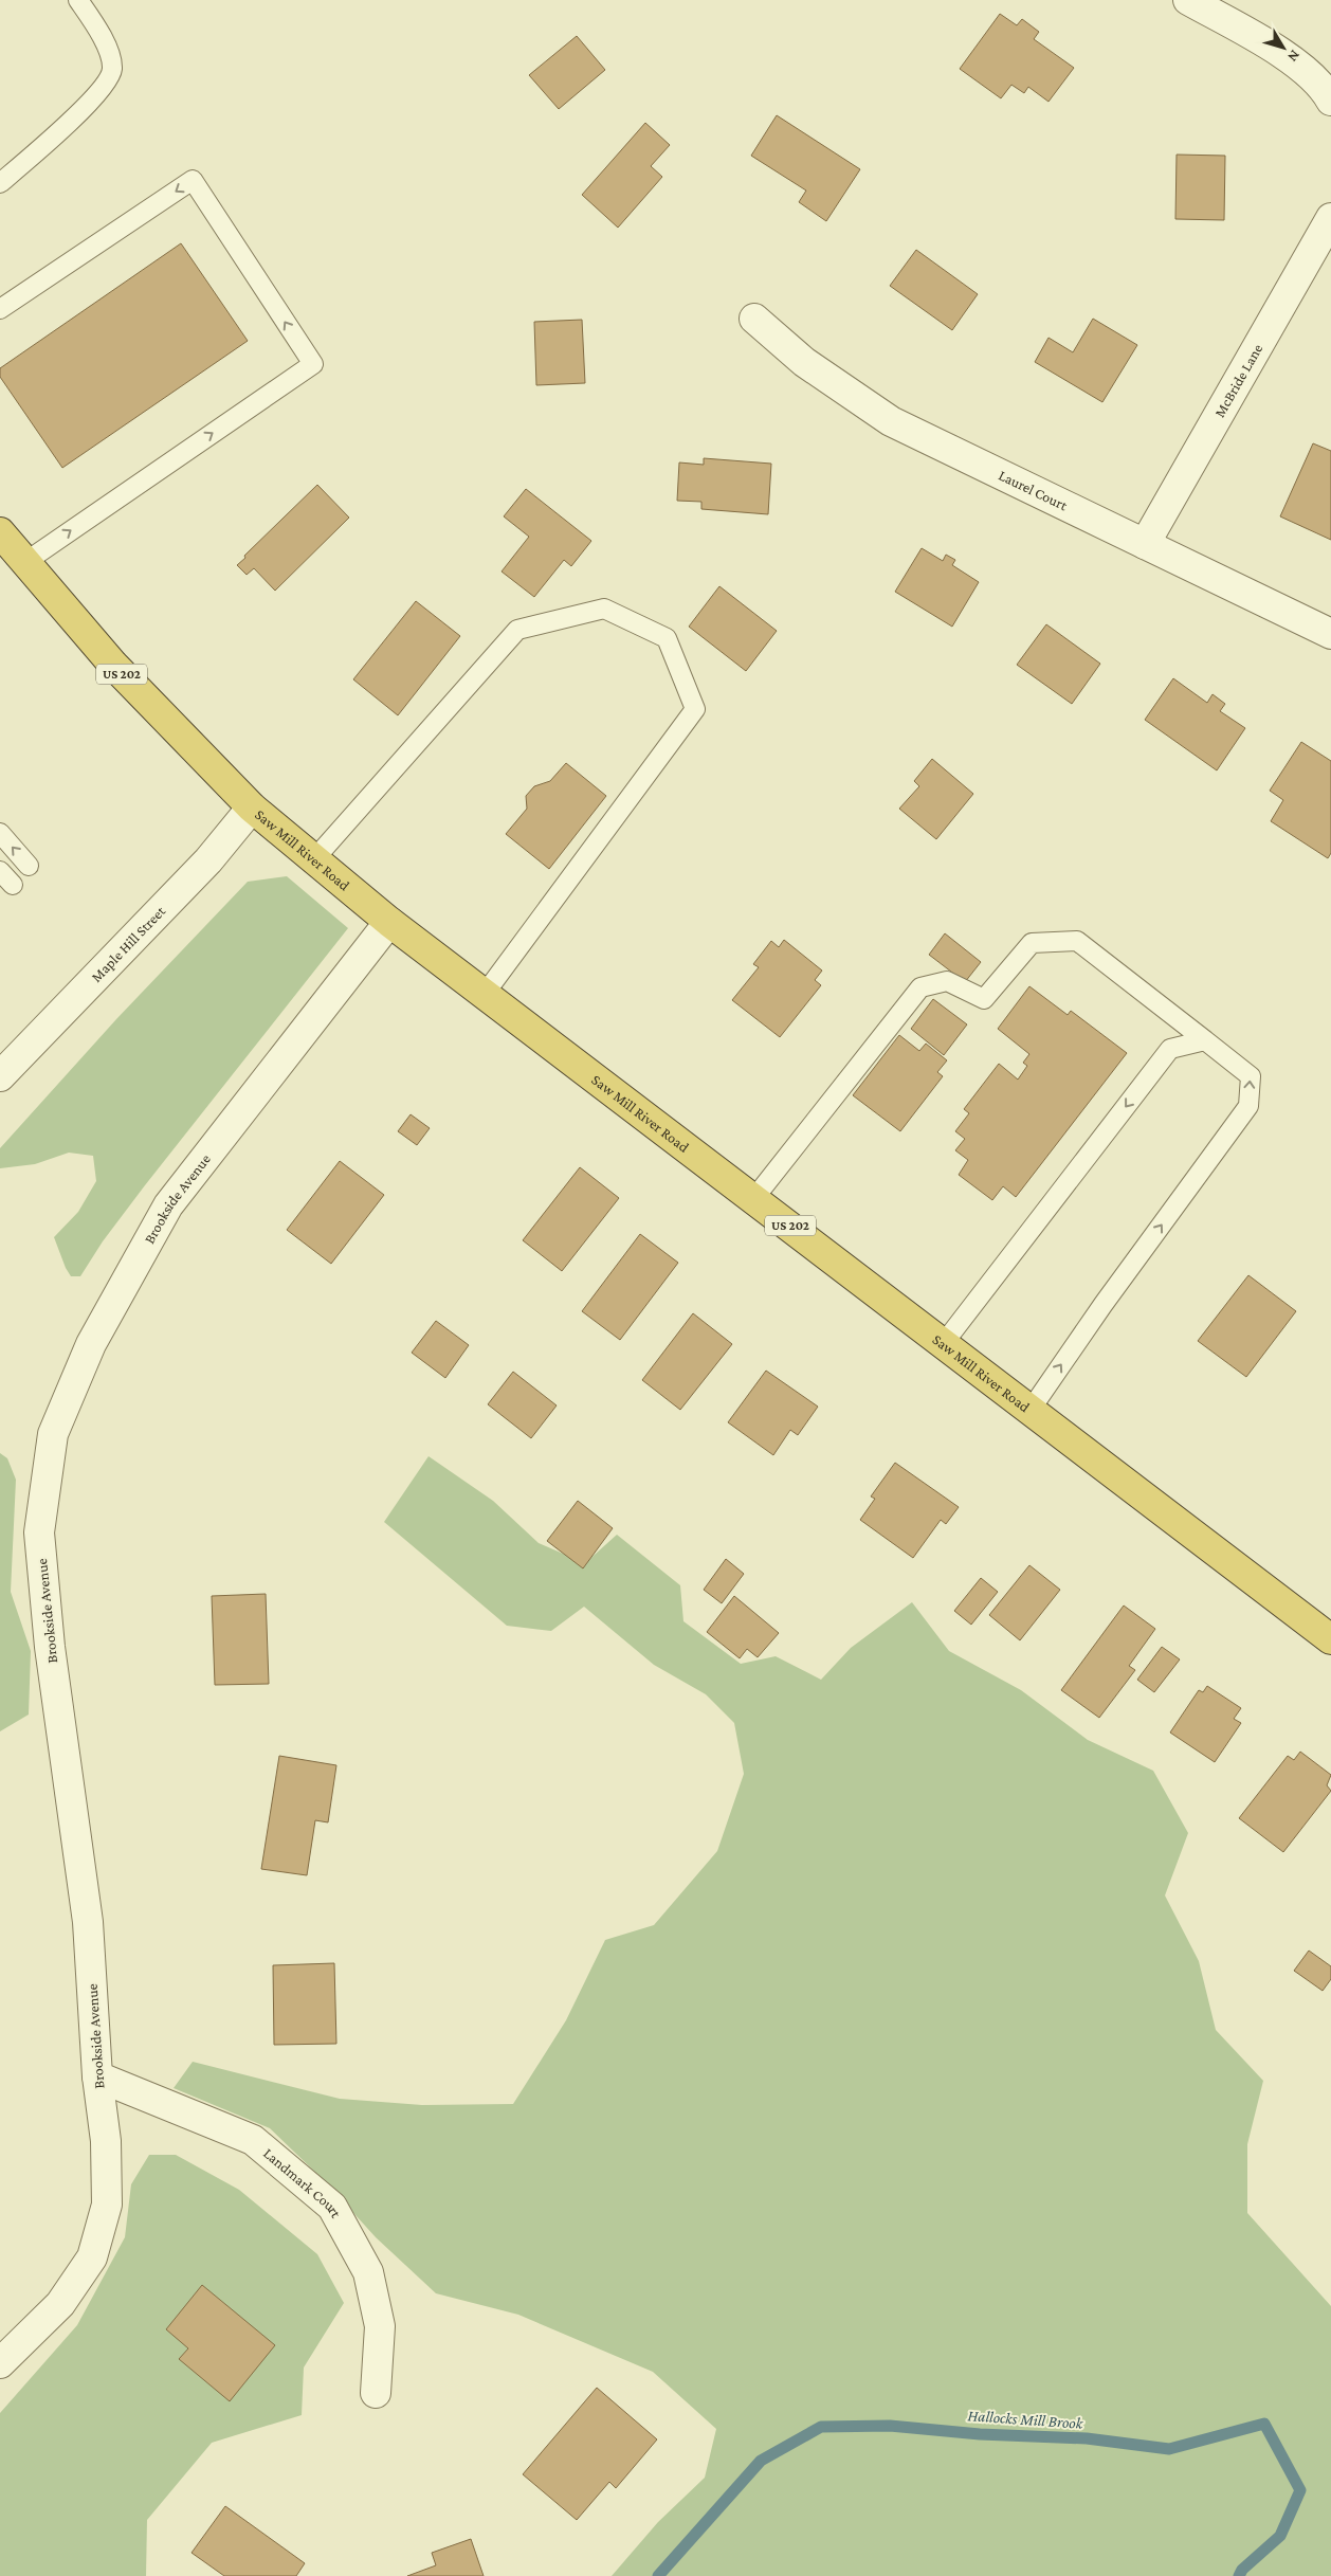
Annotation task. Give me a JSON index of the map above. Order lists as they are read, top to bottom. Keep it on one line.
{"streets":{"highway":["US 202","Saw Mill River Road"],"street":["McBride Lane","Laurel Court","Maple Hill Street","Brookside Avenue","Landmark Court"]},"crossings":[["McBride Lane","Laurel Court"],["Saw Mill River Road","Maple Hill Street"],["Saw Mill River Road","Brookside Avenue"],["Brookside Avenue","Landmark Court"]],"water":["Hallocks Mill Brook"],"north":"bottom right"}
